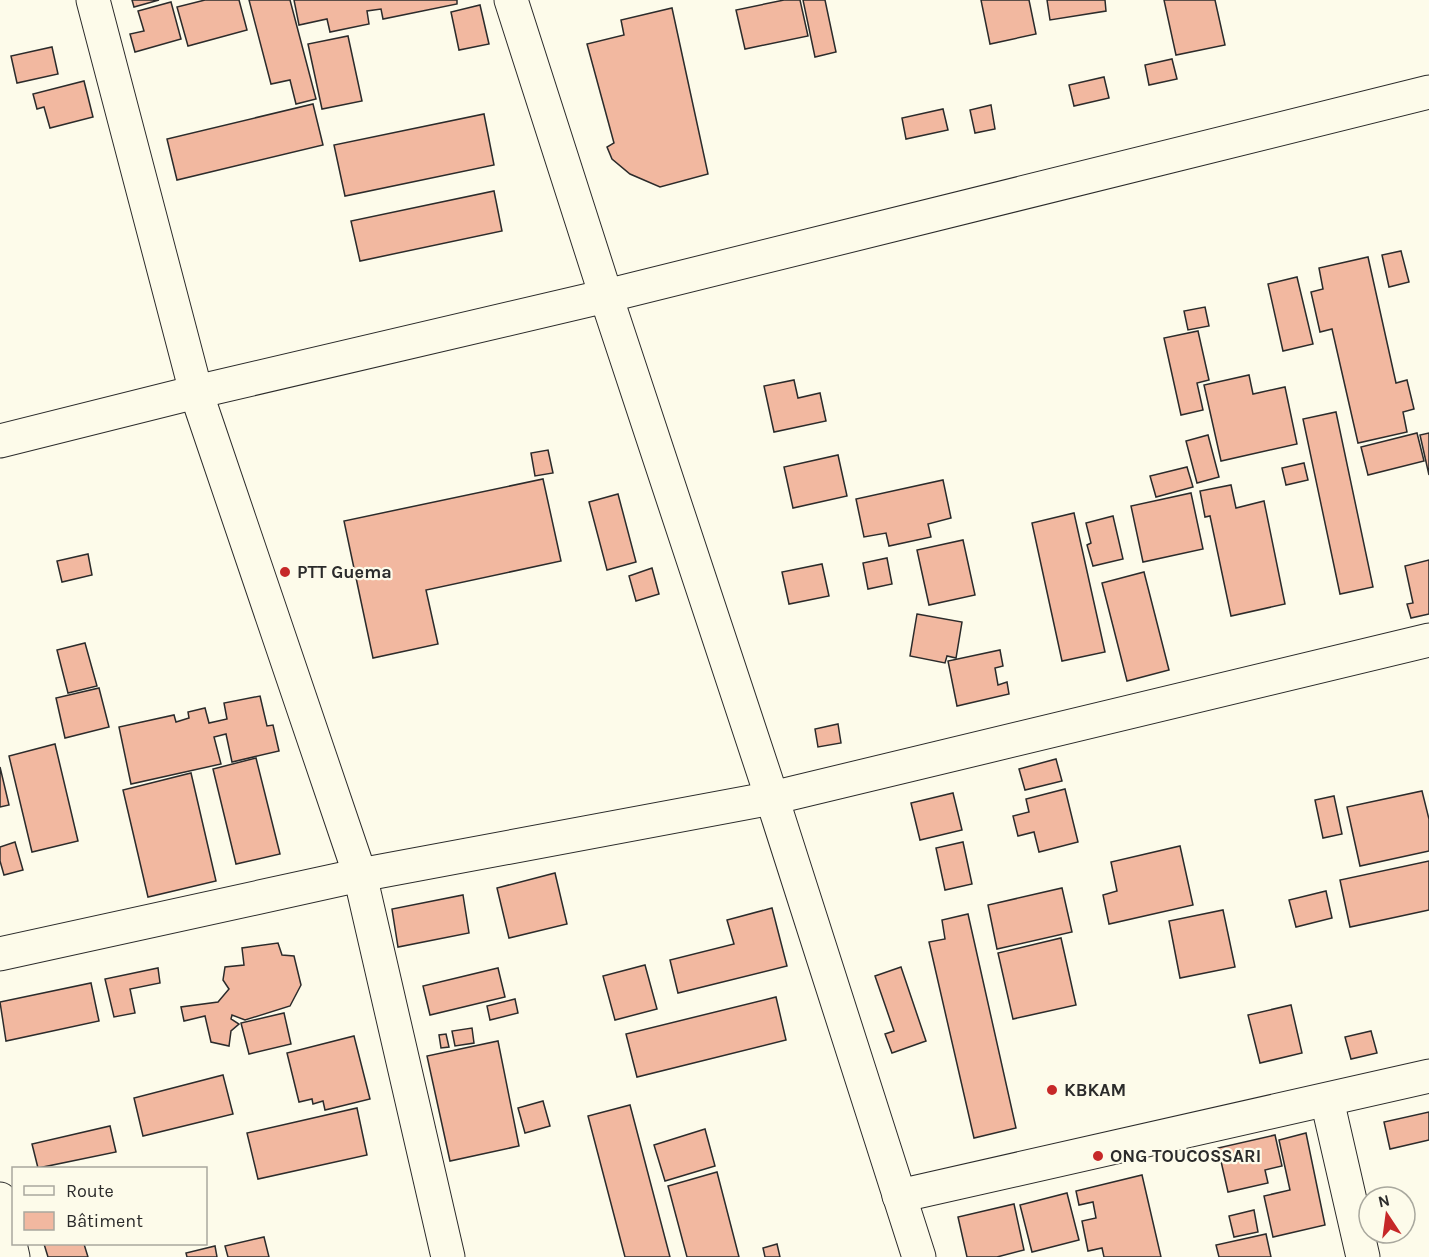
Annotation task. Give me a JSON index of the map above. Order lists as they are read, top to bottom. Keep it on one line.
{"places":["PTT Guema","KBKAM","ONG TOUCOSSARI"],"legend":["Route","Bâtiment"],"north":"top"}
